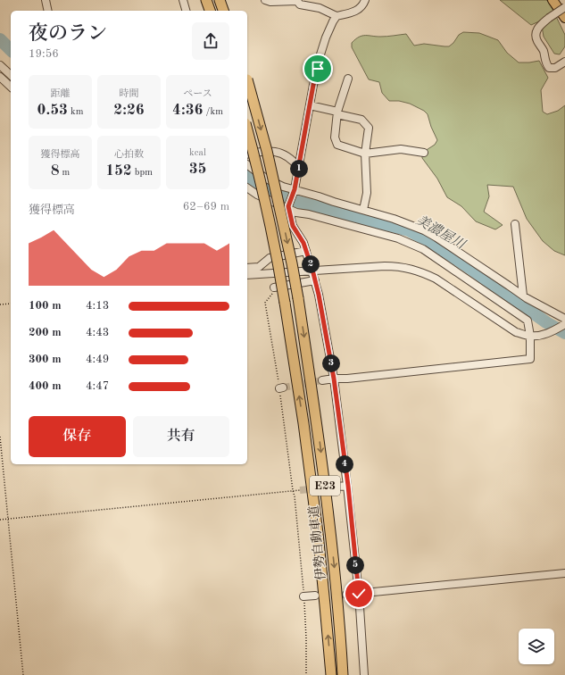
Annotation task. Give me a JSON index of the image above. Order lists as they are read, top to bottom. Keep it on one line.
{"streets":{"highway":["E23","伊勢自動車道"]},"water":["美濃屋川"],"page":{"heading":["夜のラン","19:56"],"stats":[["距離","0.53 km"],["時間","2:26"],["ペース","4:36 /km"],["獲得標高","8 m"],["心拍数","152 bpm"],["kcal","35"]],"pins":["1","2","3","4","5"],"chart":["獲得標高","62–69 m"],"list":[{"name":"100 m","note":"4:13"},{"name":"200 m","note":"4:43"},{"name":"300 m","note":"4:49"},{"name":"400 m","note":"4:47"}],"buttons":["保存","共有"]}}
